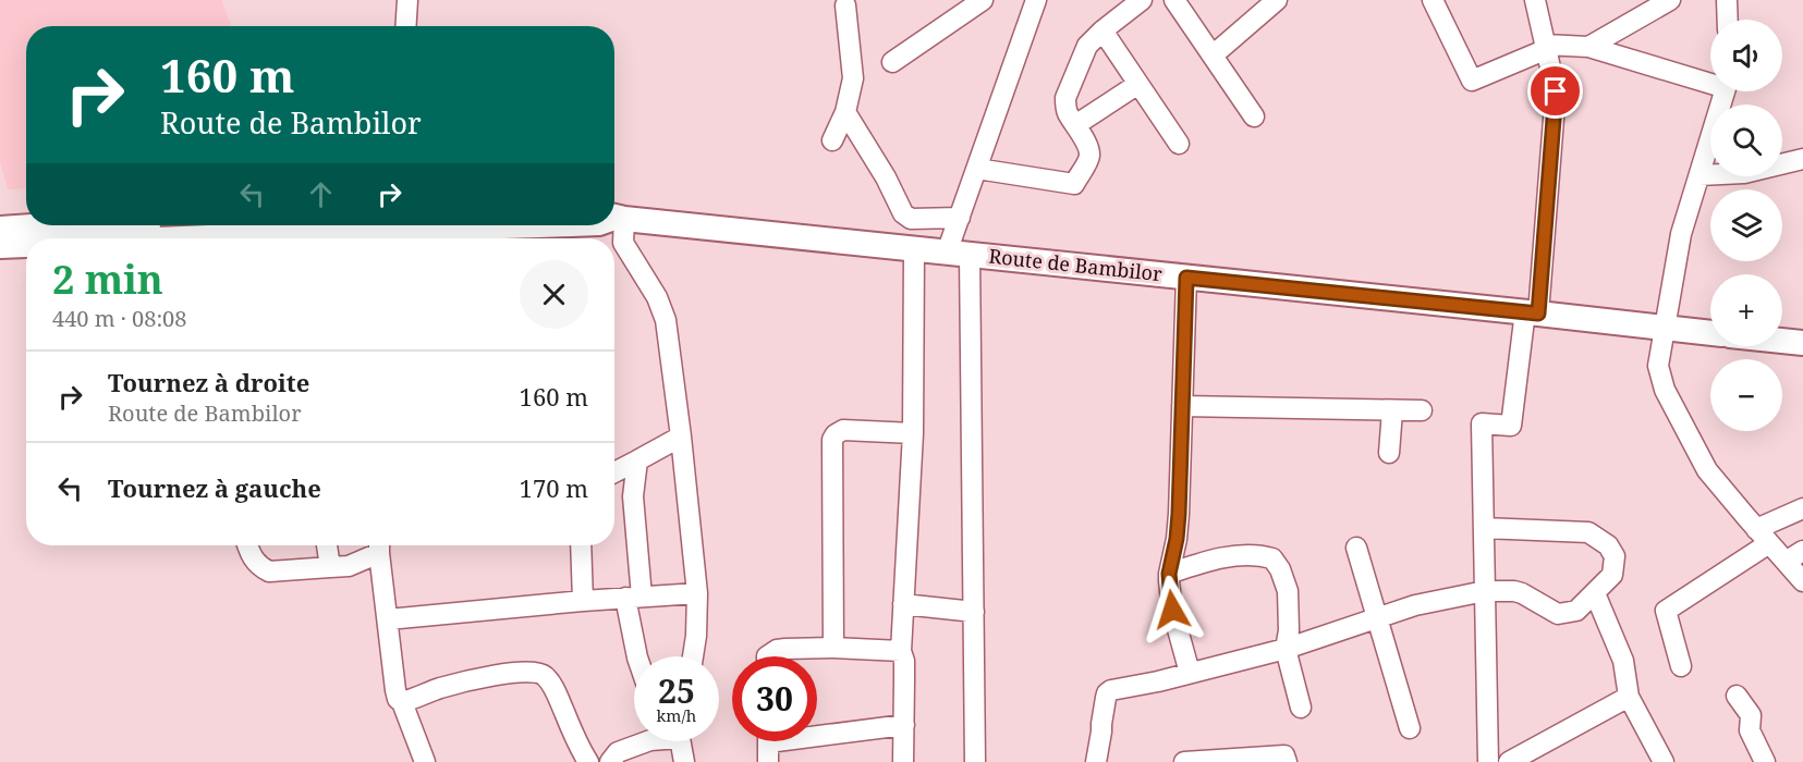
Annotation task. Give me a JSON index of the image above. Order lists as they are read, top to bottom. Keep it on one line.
{"streets":{"main road":["Route de Bambilor"]},"page":{"map_buttons":["+","−"],"turn":["160 m","Route de Bambilor"],"heading":["2 min","440 m · 08:08"],"list":[{"name":"Tournez à droite","note":"Route de Bambilor","value":"160 m"},{"name":"Tournez à gauche","value":"170 m"}],"speed":"25 km/h","limit":"30"}}
